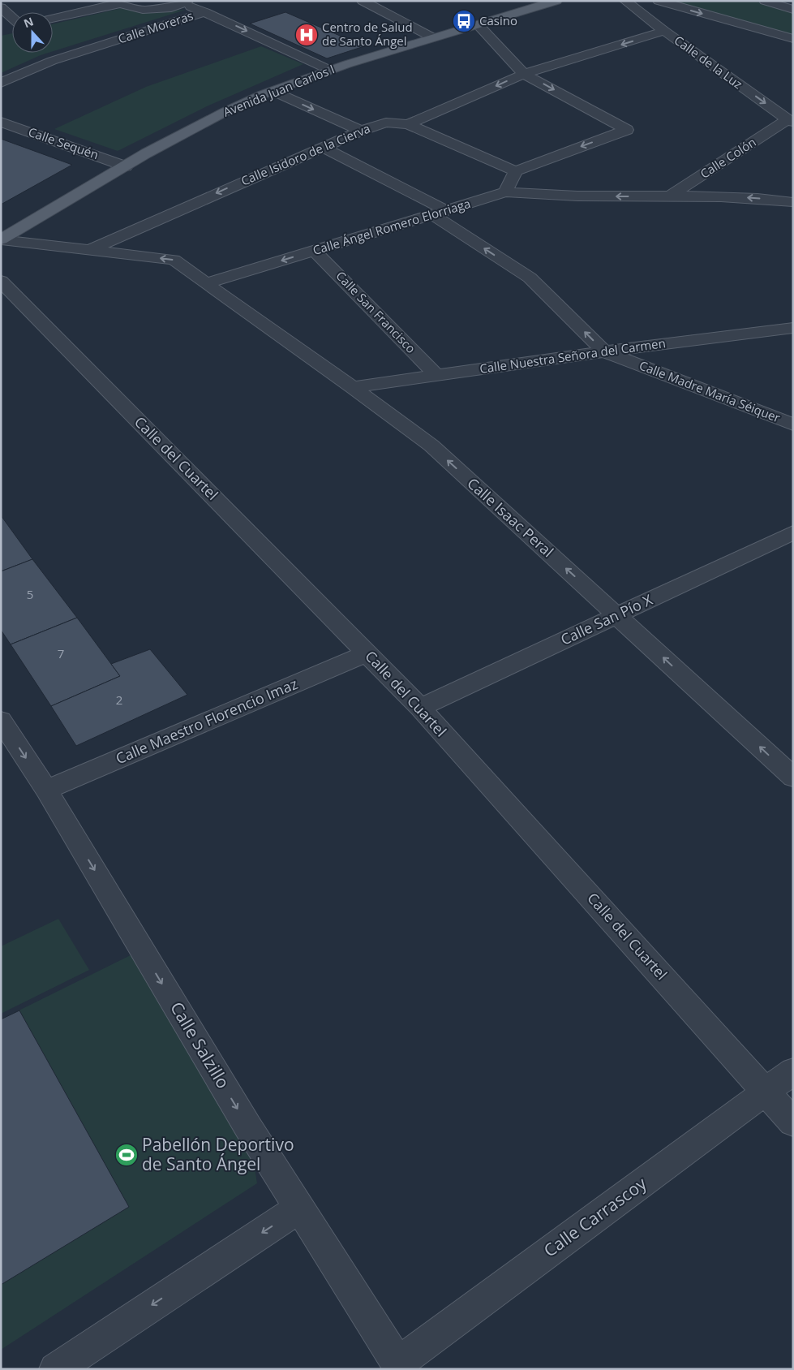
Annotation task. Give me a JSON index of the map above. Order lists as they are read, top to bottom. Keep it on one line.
{"streets":{"main road":["Avenida Juan Carlos I"],"street":["Calle Moreras","Calle de la Luz","Calle Sequén","Calle Isidoro de la Cierva","Calle Colón","Calle Ángel Romero Elorriaga","Calle San Francisco","Calle Nuestra Señora del Carmen","Calle Madre María Séiquer","Calle del Cuartel","Calle Isaac Peral","Calle San Pío X","Calle Maestro Florencio Imaz","Calle Salzillo","Calle Carrascoy"]},"crossings":[["Calle Moreras","Avenida Juan Carlos I"],["Calle de la Luz","Calle Isidoro de la Cierva"],["Calle de la Luz","Calle Colón"],["Avenida Juan Carlos I","Calle Sequén"],["Calle Isidoro de la Cierva","Calle Madre María Séiquer"],["Calle Colón","Calle Ángel Romero Elorriaga"],["Calle Ángel Romero Elorriaga","Calle San Francisco"],["Calle Ángel Romero Elorriaga","Calle Madre María Séiquer"],["Calle Ángel Romero Elorriaga","Calle Isaac Peral"],["Calle San Francisco","Calle Nuestra Señora del Carmen"],["Calle Nuestra Señora del Carmen","Calle Madre María Séiquer"],["Calle Nuestra Señora del Carmen","Calle Isaac Peral"],["Calle del Cuartel","Calle San Pío X"],["Calle del Cuartel","Calle Maestro Florencio Imaz"],["Calle del Cuartel","Calle Carrascoy"],["Calle Isaac Peral","Calle San Pío X"],["Calle Maestro Florencio Imaz","Calle Salzillo"],["Calle Salzillo","Calle Carrascoy"]],"one_way":["Calle Isidoro de la Cierva","Calle Madre María Séiquer","Calle Isaac Peral","Calle Salzillo"],"places":{"bus stop":["Casino"],"hospital":["Centro de Salud de Santo Ángel"],"sports":["Pabellón Deportivo de Santo Ángel"]},"house_numbers":["5","7","2"],"north":"top"}
